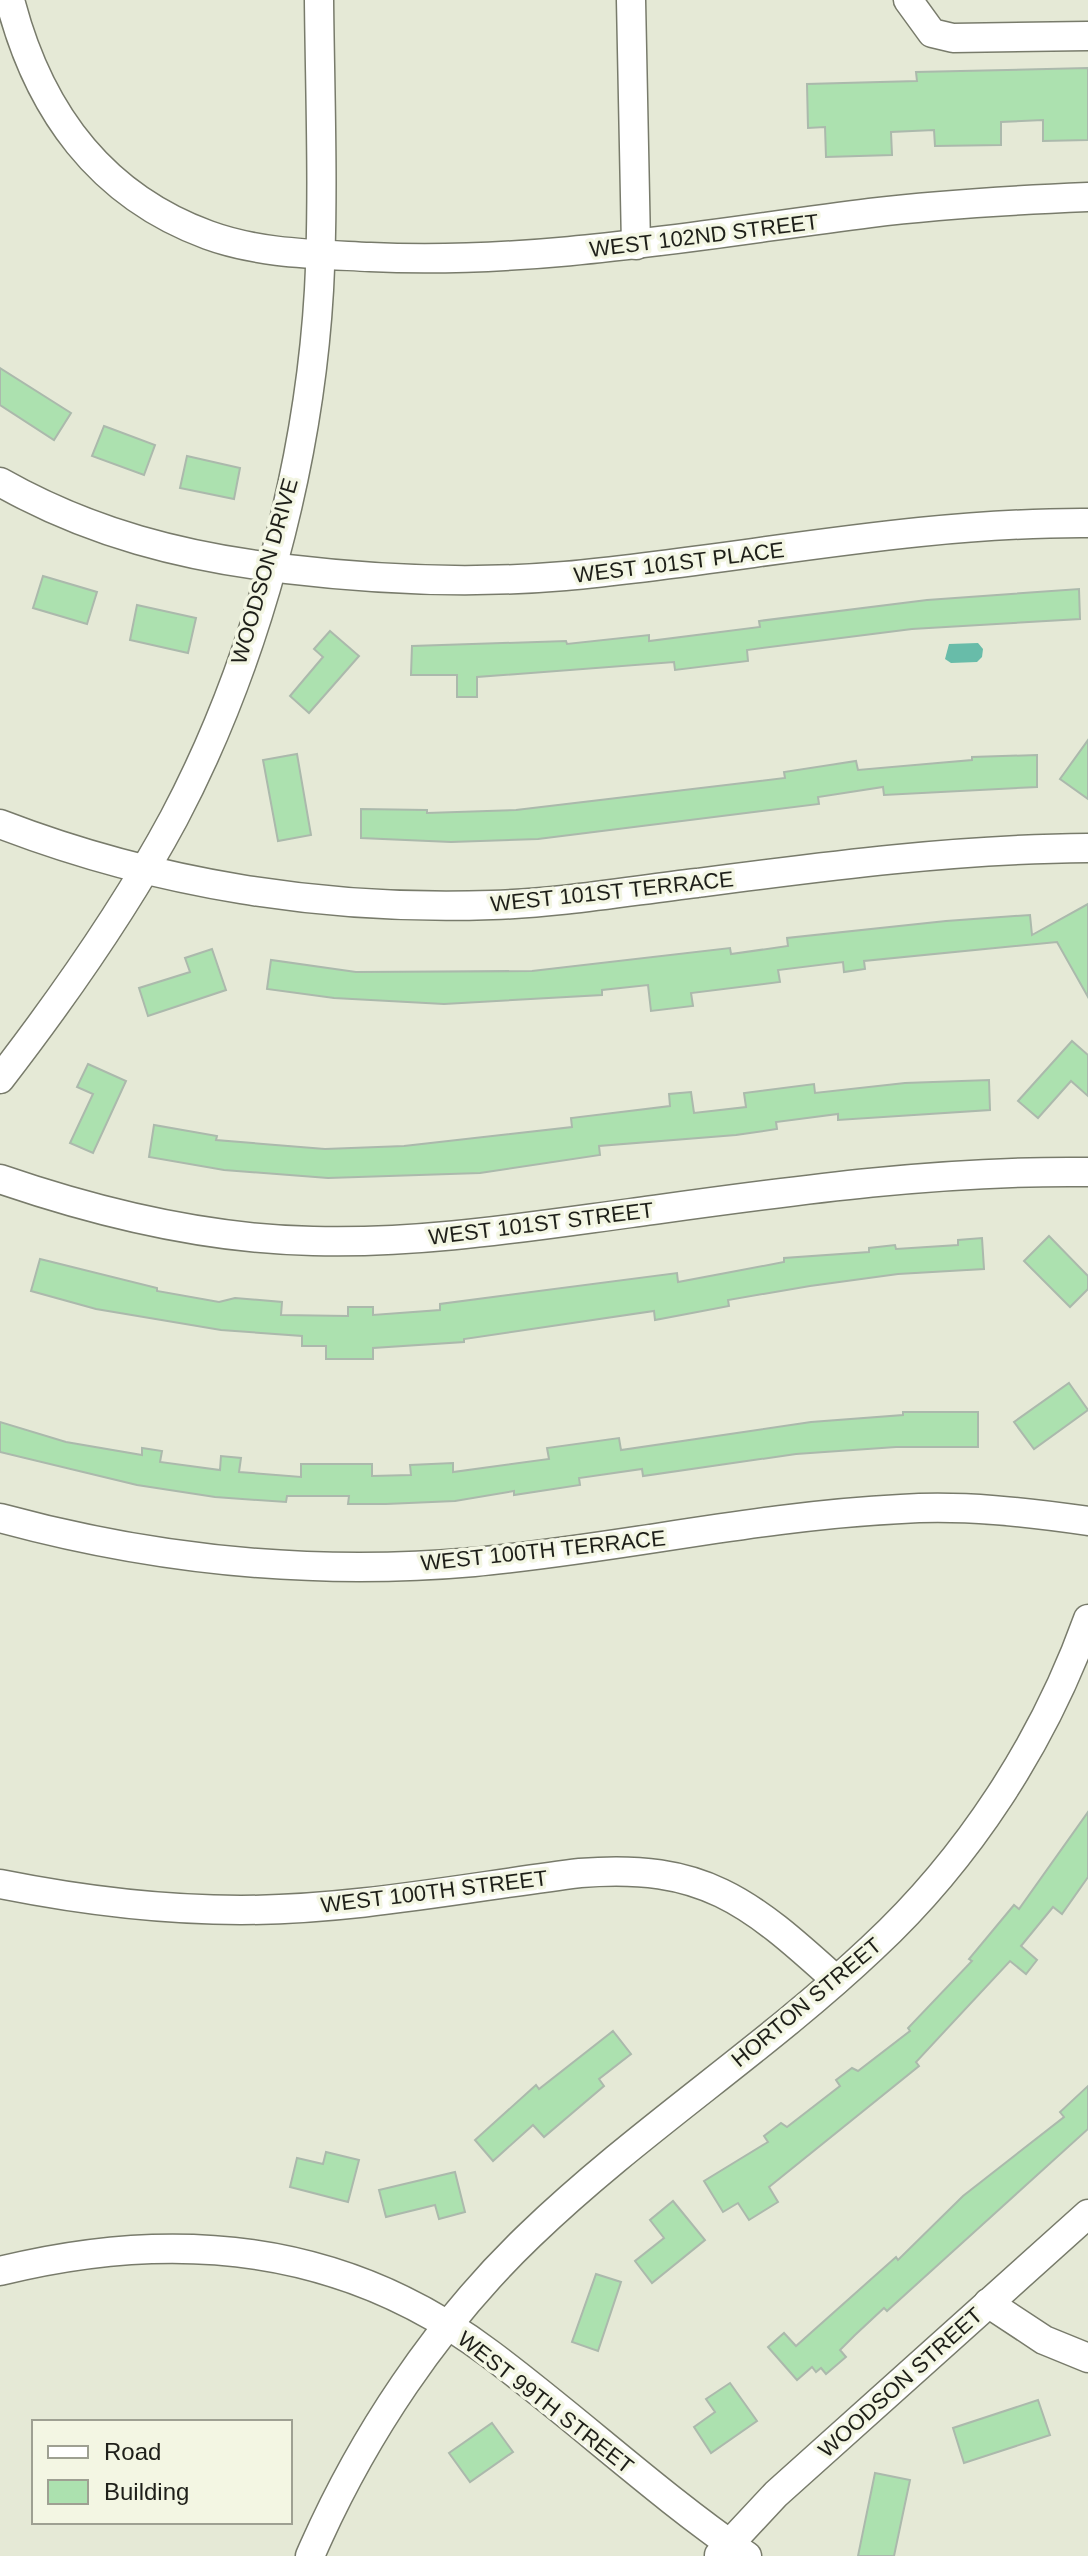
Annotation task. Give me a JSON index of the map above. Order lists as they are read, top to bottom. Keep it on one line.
{"streets":{"street":["WEST 102ND STREET","WEST 101ST PLACE","WOODSON DRIVE","WEST 101ST TERRACE","WEST 101ST STREET","WEST 100TH TERRACE","WEST 100TH STREET","HORTON STREET","WOODSON STREET","WEST 99TH STREET"]},"crossings":[["WEST 102ND STREET","WOODSON DRIVE"],["WEST 101ST PLACE","WOODSON DRIVE"],["WOODSON DRIVE","WEST 101ST TERRACE"],["WEST 100TH STREET","HORTON STREET"],["HORTON STREET","WEST 99TH STREET"],["WOODSON STREET","WEST 99TH STREET"]],"legend":["Road","Building"]}
